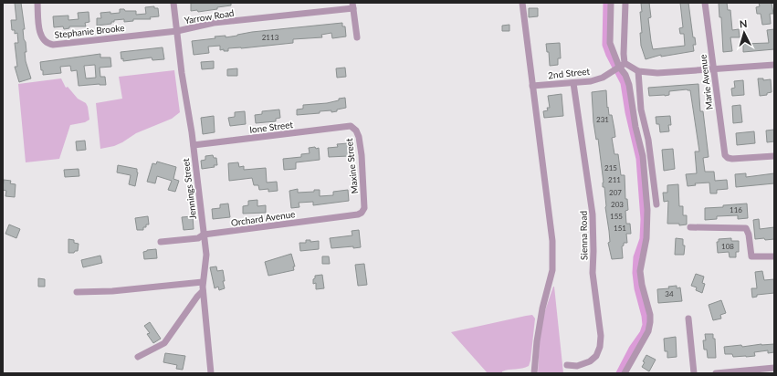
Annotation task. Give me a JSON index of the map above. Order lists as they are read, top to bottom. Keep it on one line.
{"streets":{"street":["Yarrow Road","Stephanie Brooke","2nd Street","Marie Avenue","Ione Street","Maxine Street","Jennings Street","Orchard Avenue","Sienna Road"]},"crossings":[["Yarrow Road","Stephanie Brooke"],["Yarrow Road","Jennings Street"],["Stephanie Brooke","Jennings Street"],["2nd Street","Sienna Road"],["Ione Street","Maxine Street"],["Ione Street","Jennings Street"],["Maxine Street","Orchard Avenue"],["Jennings Street","Orchard Avenue"]],"house_numbers":["2113","231","215","211","207","203","116","155","151","108","34"],"north":"top"}
